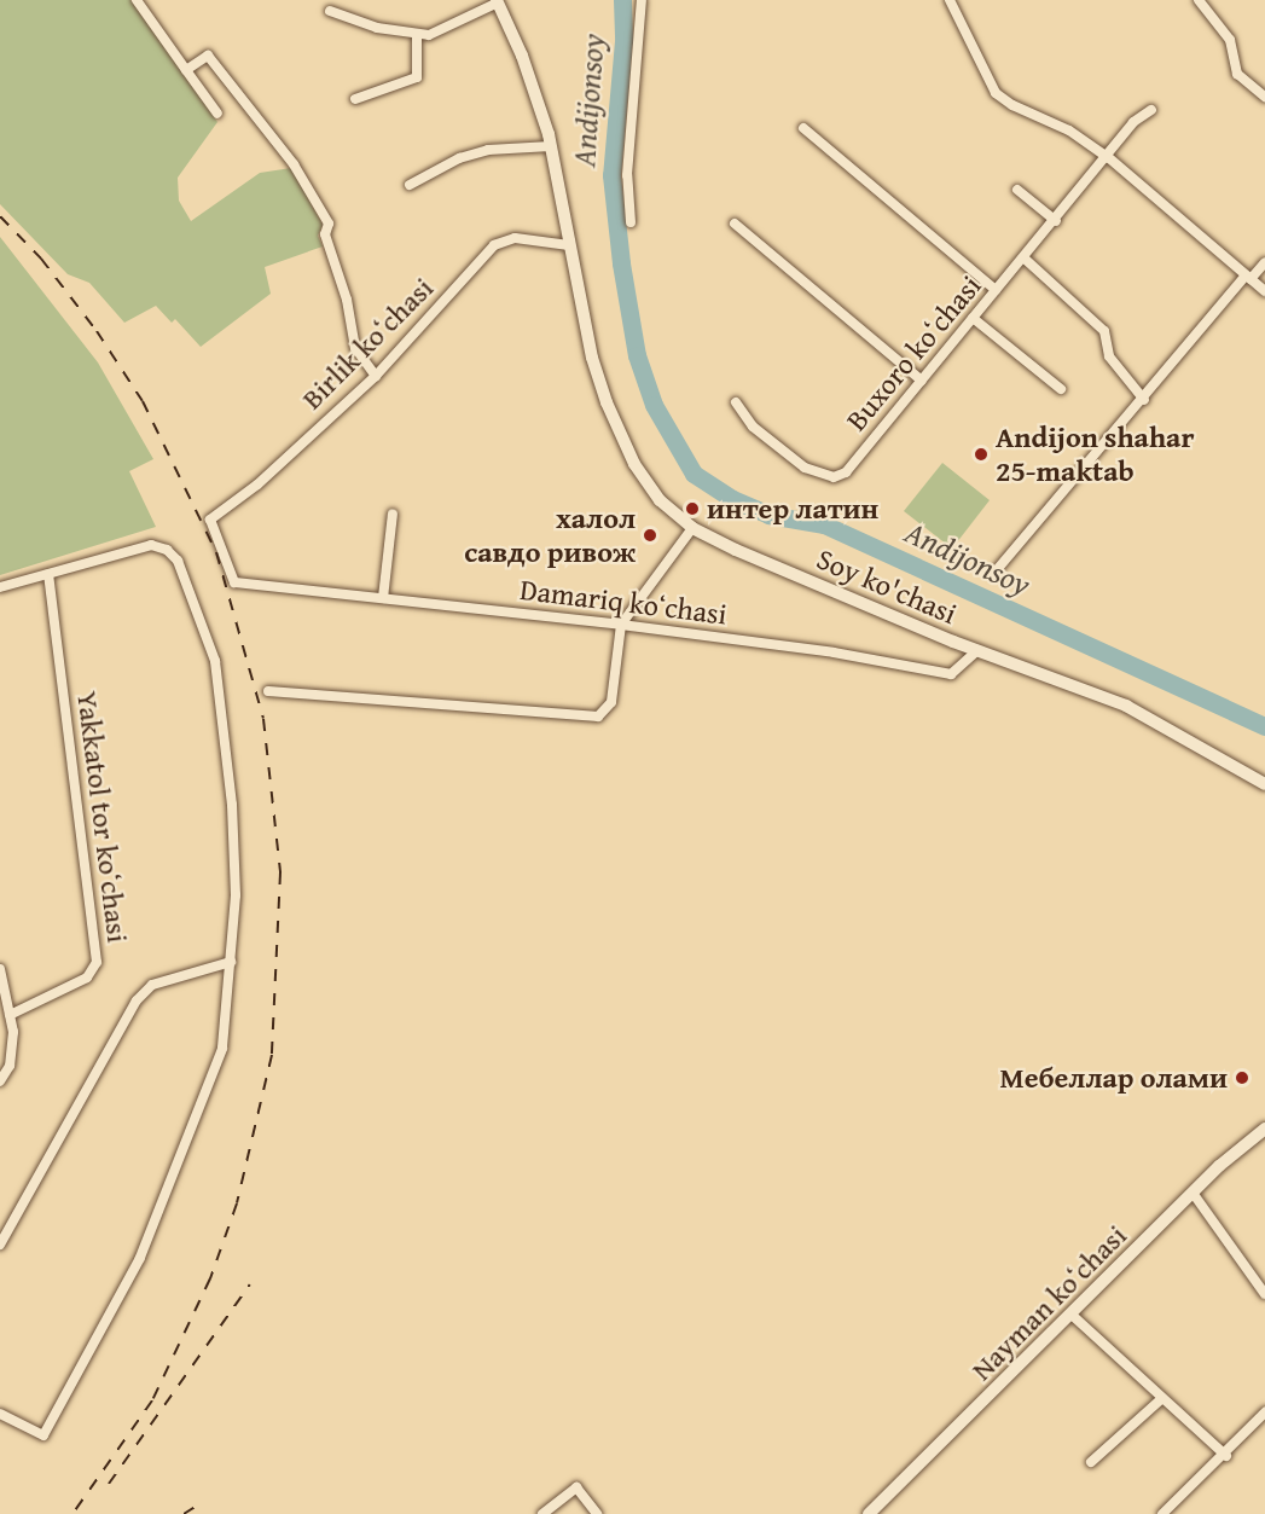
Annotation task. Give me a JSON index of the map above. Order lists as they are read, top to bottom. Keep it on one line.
{"streets":{"main road":["Soy ko'chasi","Nayman koʻchasi"],"street":["Birlik koʻchasi","Buxoro koʻchasi","Damariq koʻchasi","Yakkatol tor koʻchasi"]},"crossings":[["Birlik koʻchasi","Soy ko'chasi"],["Birlik koʻchasi","Damariq koʻchasi"],["Soy ko'chasi","Damariq koʻchasi"]],"water":["Andijonsoy"],"places":["Andijon shahar 25-maktab","интер латин","халол савдо ривож","Мебеллар олами"]}
